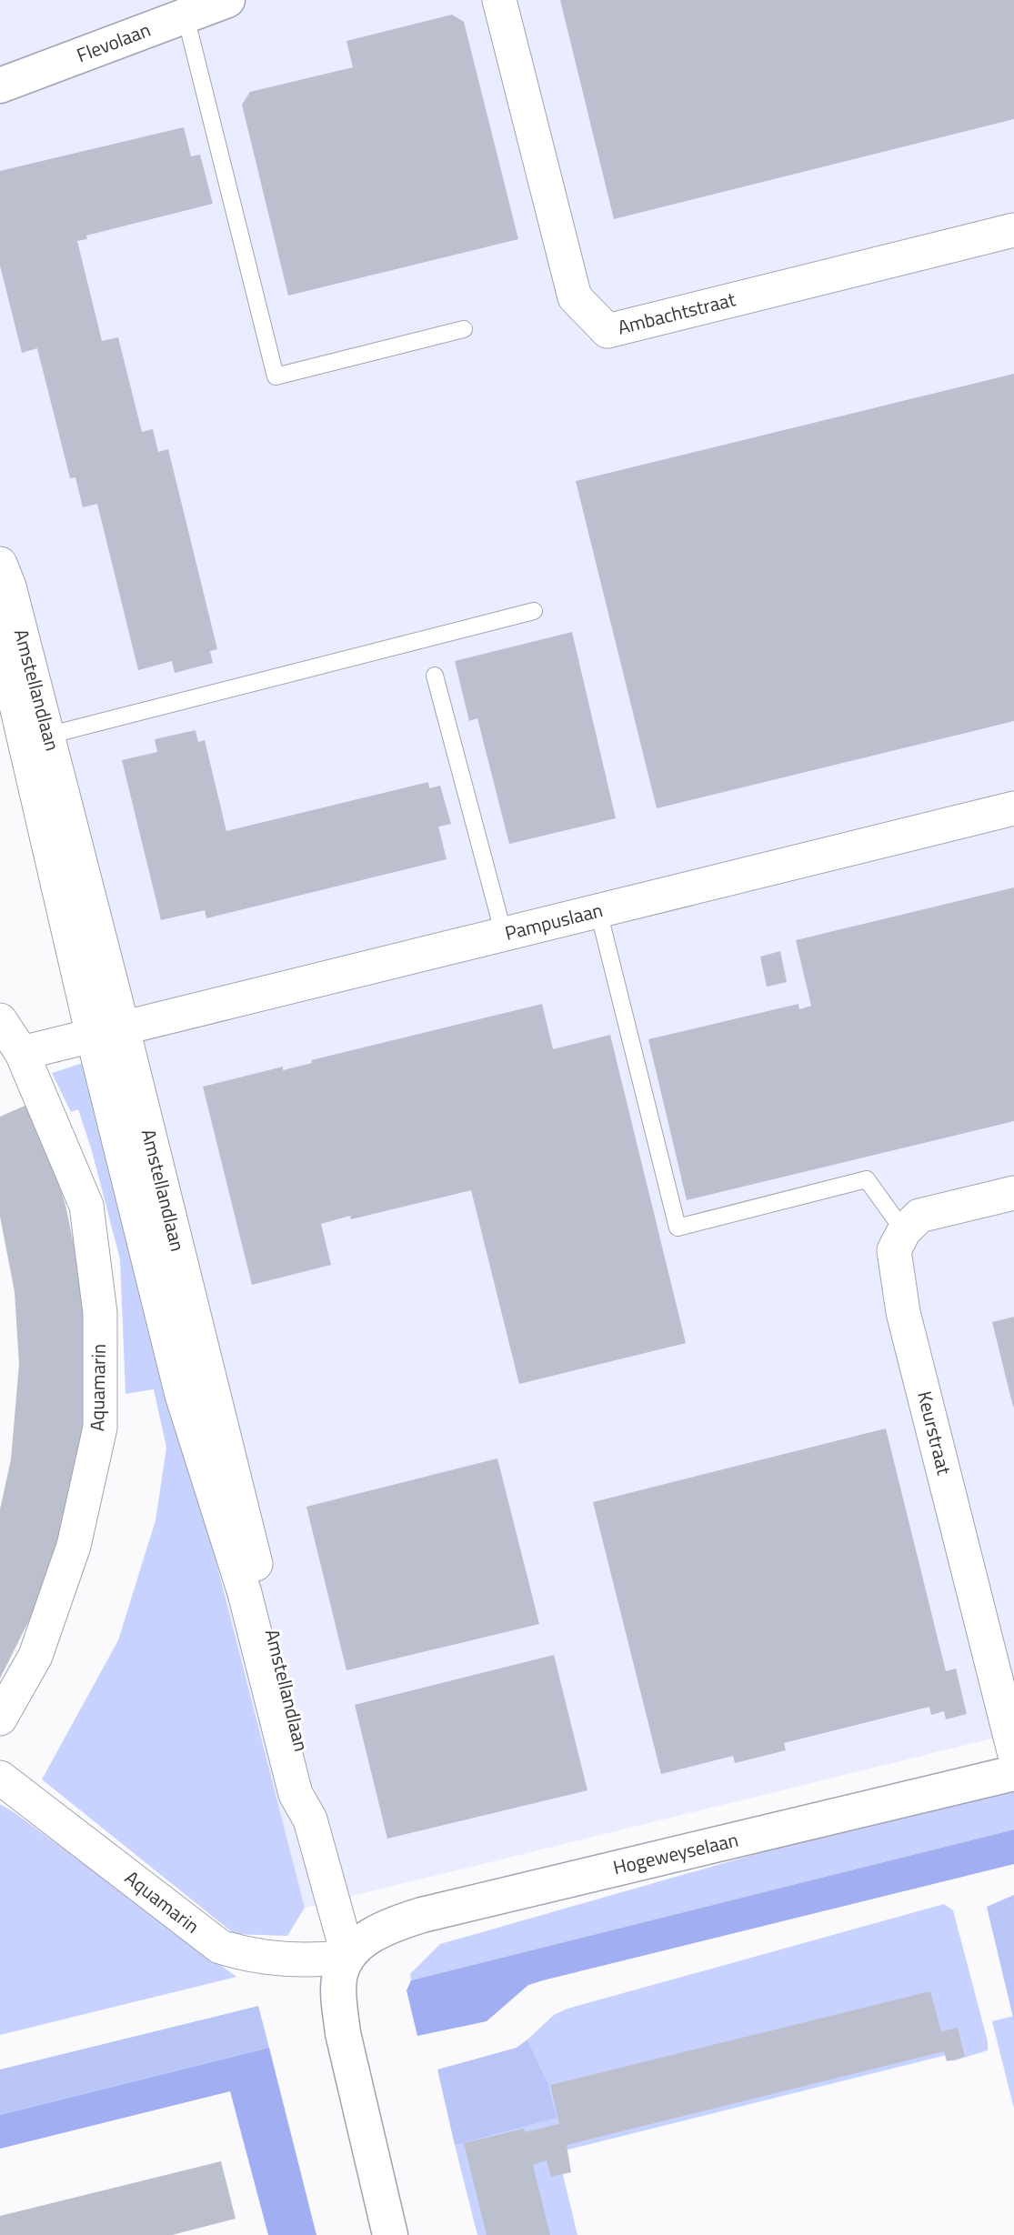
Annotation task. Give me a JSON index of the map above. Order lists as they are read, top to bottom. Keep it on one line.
{"streets":{"main road":["Flevolaan","Hogeweyselaan"],"street":["Ambachtstraat","Amstellandlaan","Pampuslaan","Aquamarin","Keurstraat"]},"crossings":[["Amstellandlaan","Pampuslaan"],["Amstellandlaan","Aquamarin"],["Amstellandlaan","Hogeweyselaan"],["Aquamarin","Hogeweyselaan"]]}
